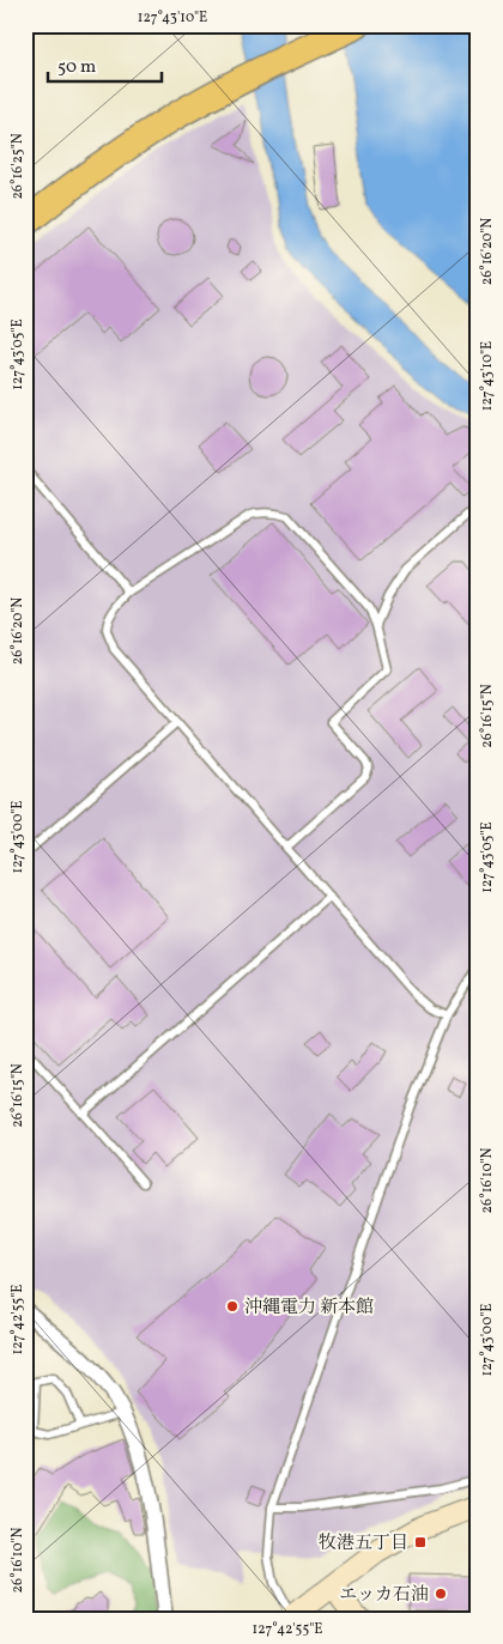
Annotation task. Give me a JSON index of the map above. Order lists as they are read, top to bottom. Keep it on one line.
{"places":{"other":["沖縄電力 新本館","エッカ石油"],"transit":["牧港五丁目"]},"scale_bar":"50 m","coordinates":["127°43'10\"E","26°16'25\"N","26°16'20\"N","127°43'05\"E","26°16'15\"N","127°43'00\"E","26°16'10\"N","127°42'55\"E"]}
